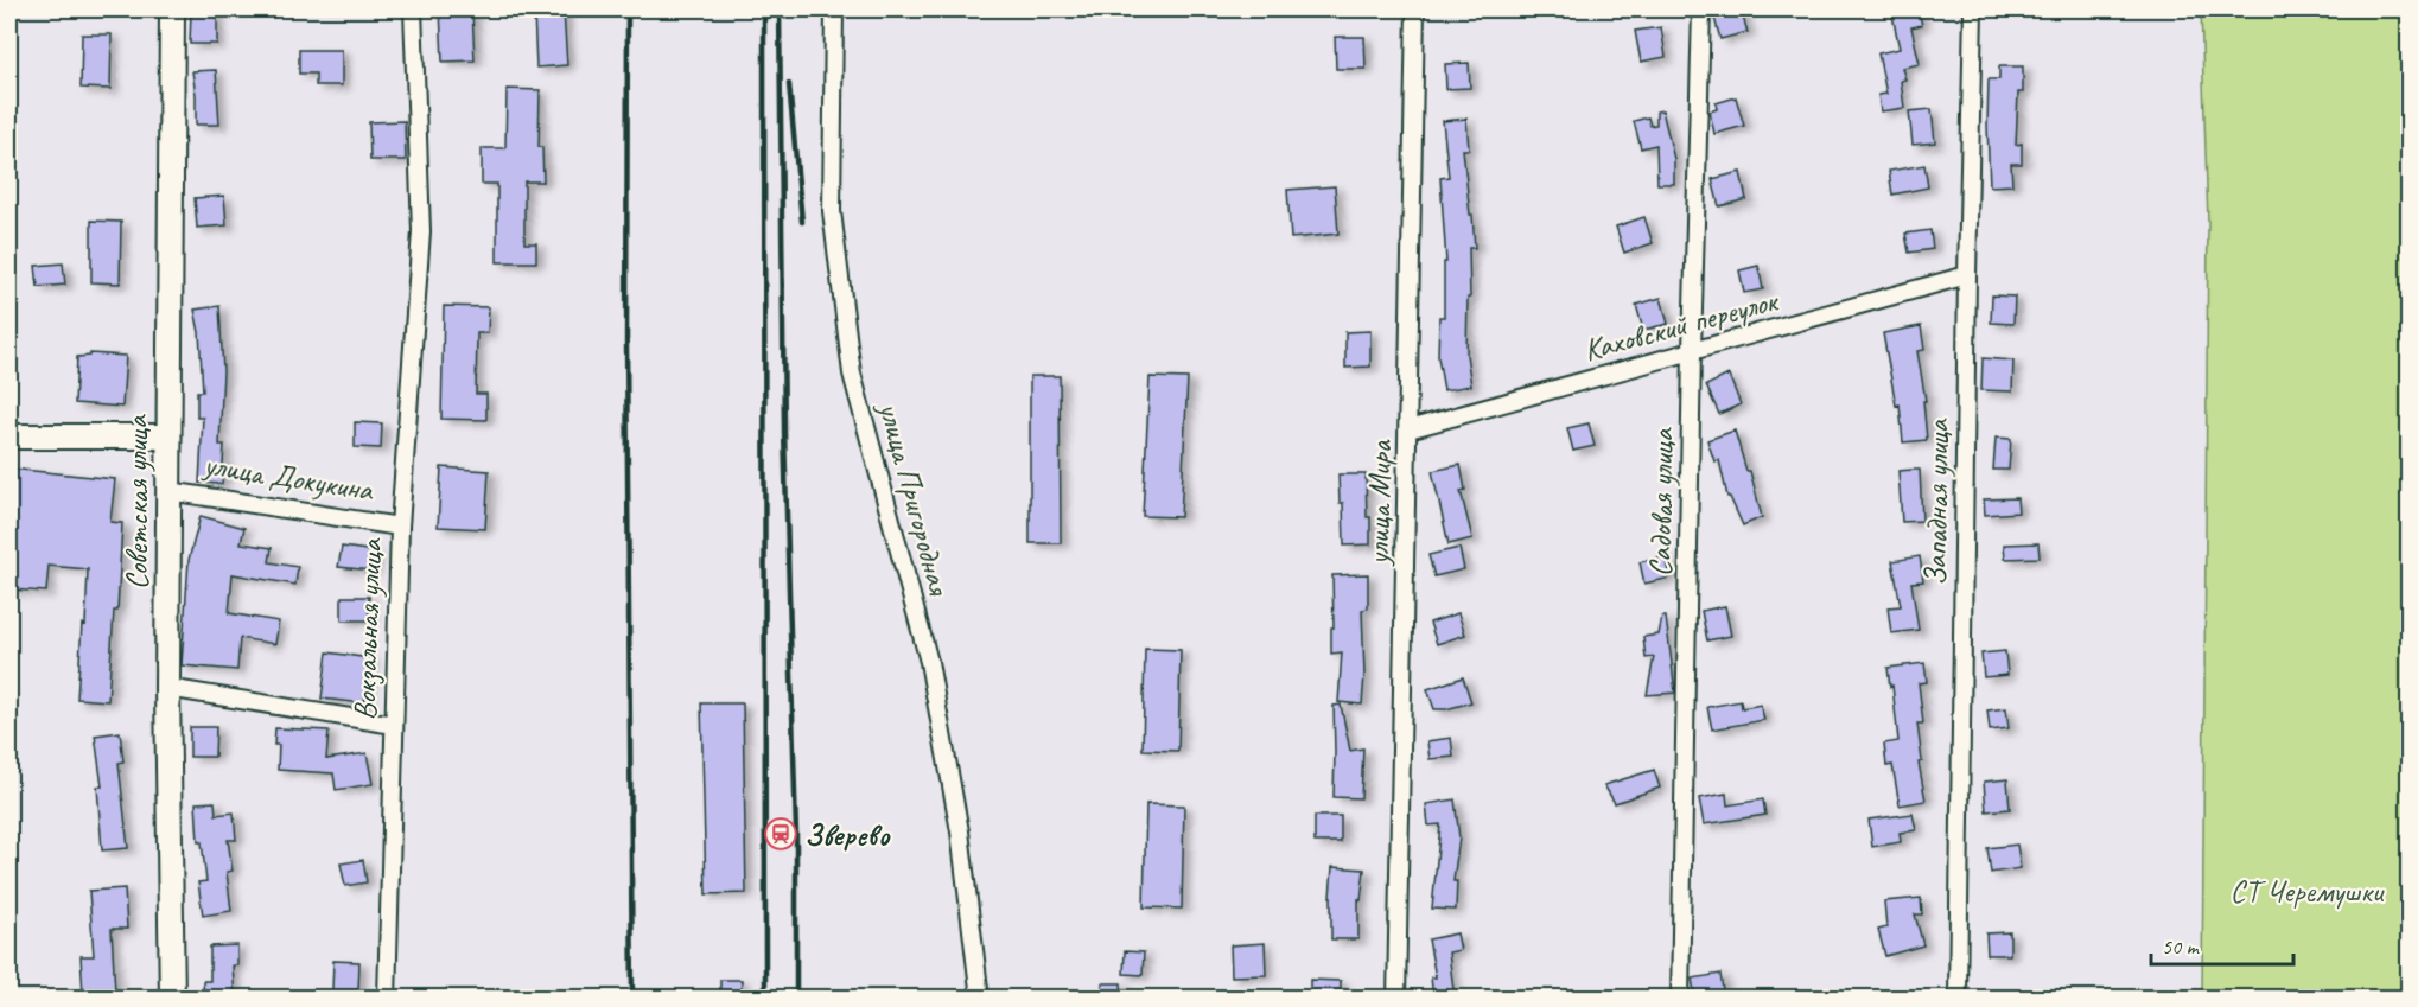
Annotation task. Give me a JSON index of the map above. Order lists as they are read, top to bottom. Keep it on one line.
{"streets":{"main road":["улица Докукина","Советская улица"],"street":["Каховский переулок","улица Пригородная","улица Мира","Садовая улица","Западная улица","Вокзальная улица"]},"crossings":[["Каховский переулок","улица Мира"],["Каховский переулок","Садовая улица"],["Каховский переулок","Западная улица"],["улица Докукина","Советская улица"],["улица Докукина","Вокзальная улица"]],"parks":["СТ Черемушки"],"places":{"station":["Зверево"]},"scale_bar":"50 m"}
